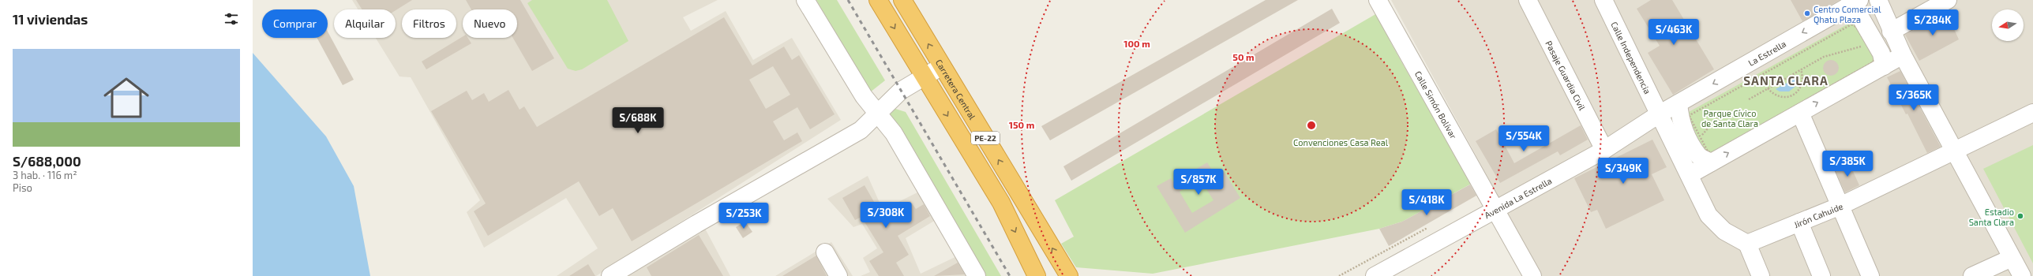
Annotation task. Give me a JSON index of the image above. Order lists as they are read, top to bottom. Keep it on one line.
{"streets":{"highway":["Carretera Central","PE-22"],"street":["La Estrella","Calle Independencia","Pasaje Guardia Civil","Calle Simón Bolívar","Avenida La Estrella","Jirón Cahuide"]},"crossings":[["La Estrella","Calle Independencia"],["La Estrella","Avenida La Estrella"],["Calle Independencia","Avenida La Estrella"],["Pasaje Guardia Civil","Avenida La Estrella"],["Calle Simón Bolívar","Avenida La Estrella"]],"districts":["SANTA CLARA"],"parks":["Parque Cívico de Santa Clara","Convenciones Casa Real"],"places":["Centro Comercial Qhatu Plaza","Estadio Santa Clara"],"north":"left","page":{"heading":"11 viviendas","price":["S/284K","S/463K","S/365K","S/688K","S/554K","S/385K","S/349K","S/857K","S/418K","S/308K","S/253K"],"chip":["Comprar","Alquilar","Filtros","Nuevo"],"list":[{"name":"S/688,000","note":"3 hab. · 116 m² · Piso"}]},"rings":["100 m","50 m","150 m"]}
